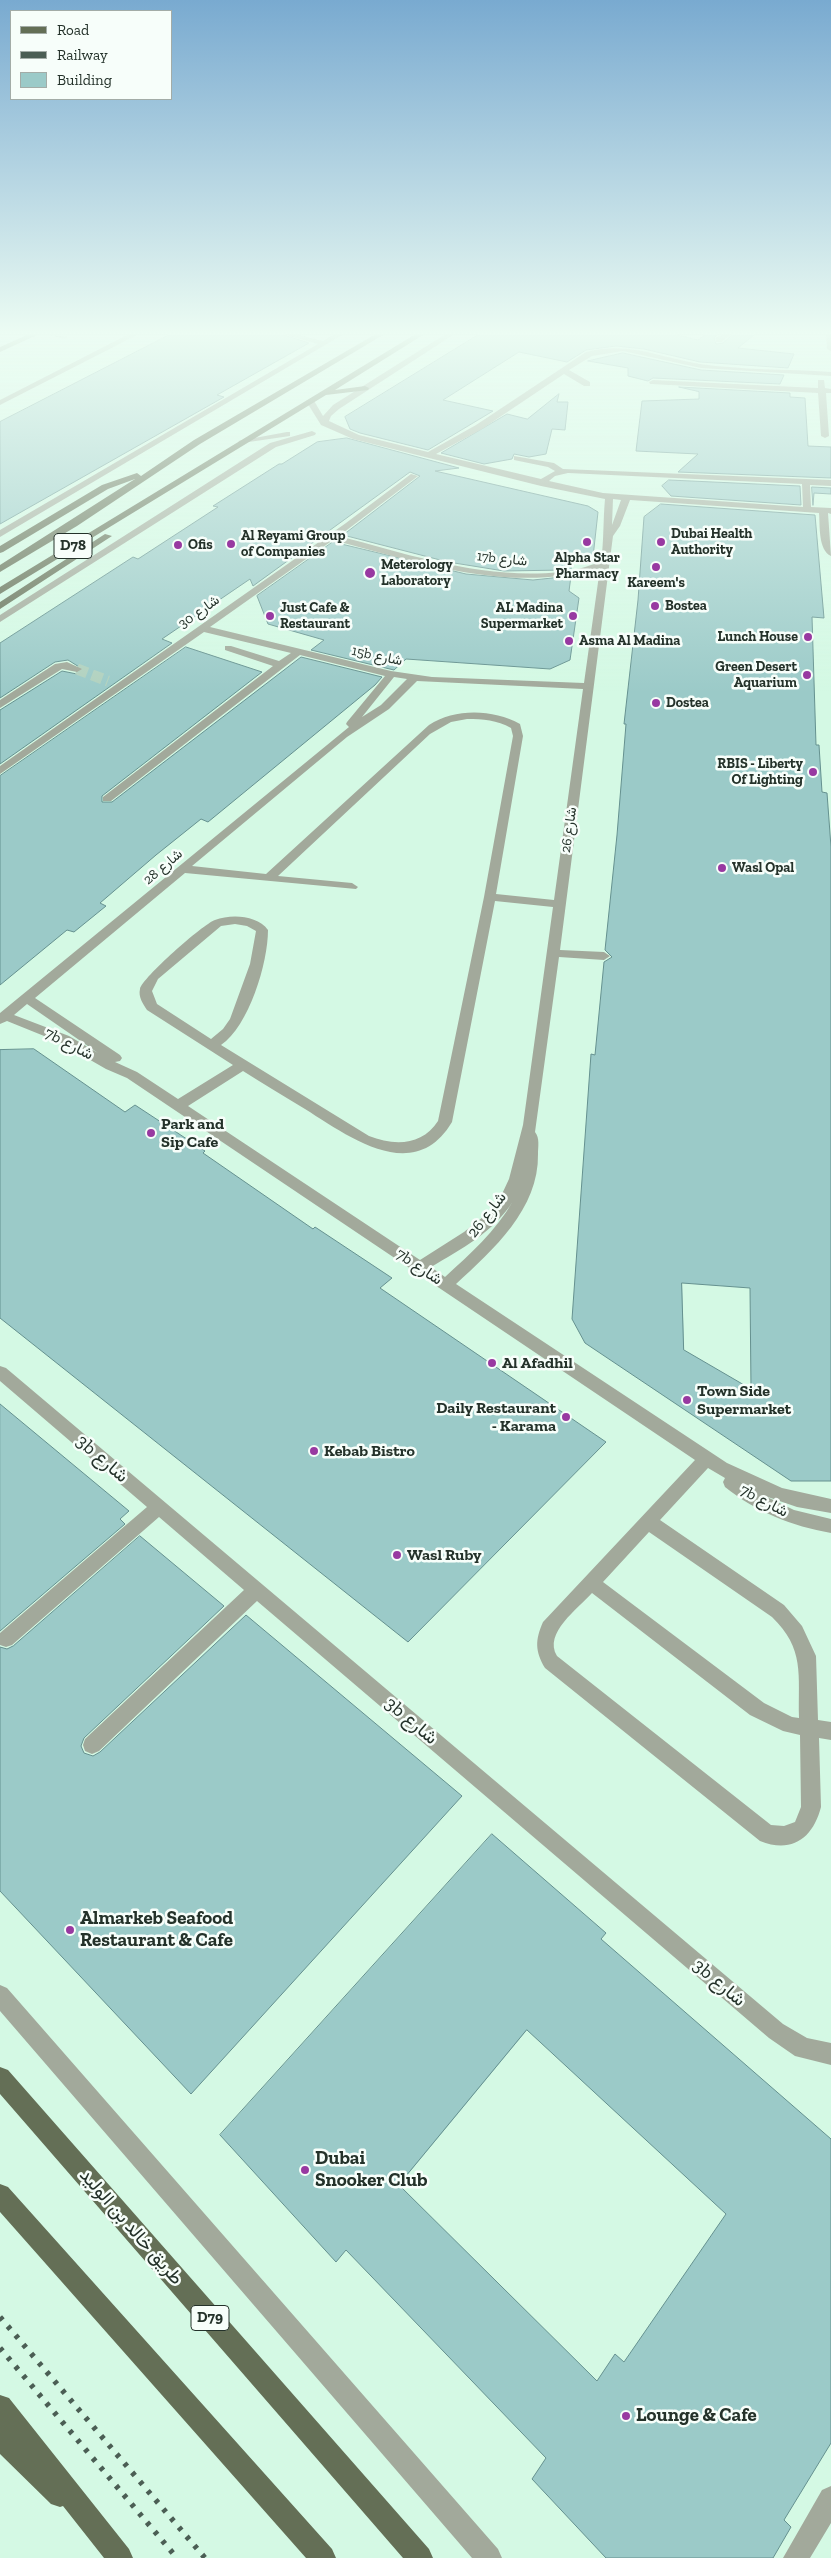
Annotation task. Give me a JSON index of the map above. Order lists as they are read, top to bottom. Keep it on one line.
{"streets":{"main road":["D78","طريق خالد بن الوليد","D79"],"street":["17b شارع","شارع 30","15b شارع","شارع 26","شارع 28","7b شارع","3b شارع"]},"crossings":[["17b شارع","شارع 30"],["17b شارع","شارع 26"],["شارع 30","15b شارع"],["15b شارع","شارع 26"],["15b شارع","شارع 28"],["شارع 26","7b شارع"],["شارع 28","7b شارع"]],"places":["Alpha Star Pharmacy","Dubai Health Authority","Al Reyami Group of Companies","Ofis","Kareem's","Meterology Laboratory","Bostea","Just Cafe & Restaurant","AL Madina Supermarket","Lunch House","Asma Al Madina","Green Desert Aquarium","Dostea","RBIS - Liberty Of Lighting","Wasl Opal","Park and Sip Cafe","Al Afadhil","Town Side Supermarket","Daily Restaurant - Karama","Kebab Bistro","Wasl Ruby","Almarkeb Seafood Restaurant & Cafe","Dubai Snooker Club","Lounge & Cafe"],"legend":["Road","Railway","Building"]}
